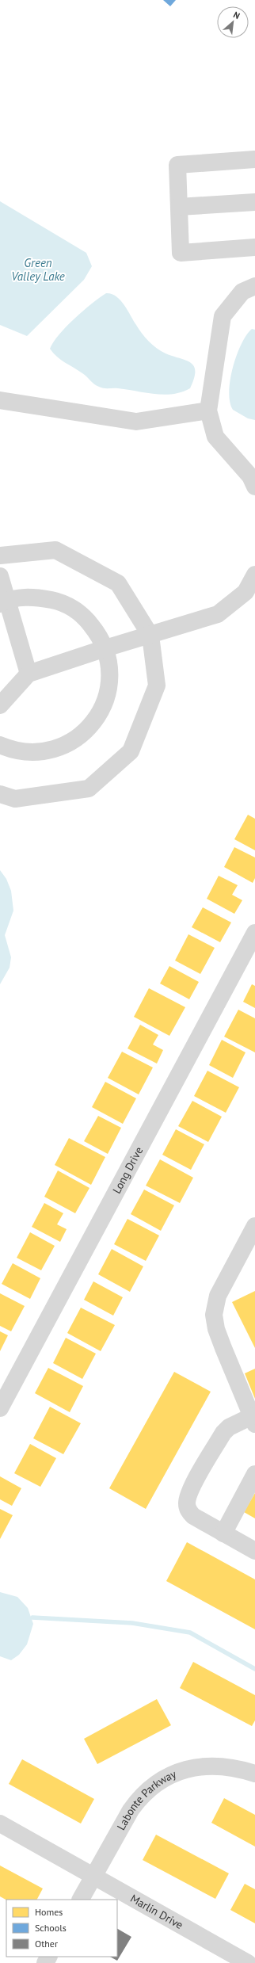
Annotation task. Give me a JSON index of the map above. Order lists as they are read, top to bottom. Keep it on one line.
{"streets":{"street":["Long Drive","Labonte Parkway","Marlin Drive"]},"crossings":[["Labonte Parkway","Marlin Drive"]],"water":["Green Valley Lake"],"legend":["Homes","Schools","Other"],"north":"top right"}
